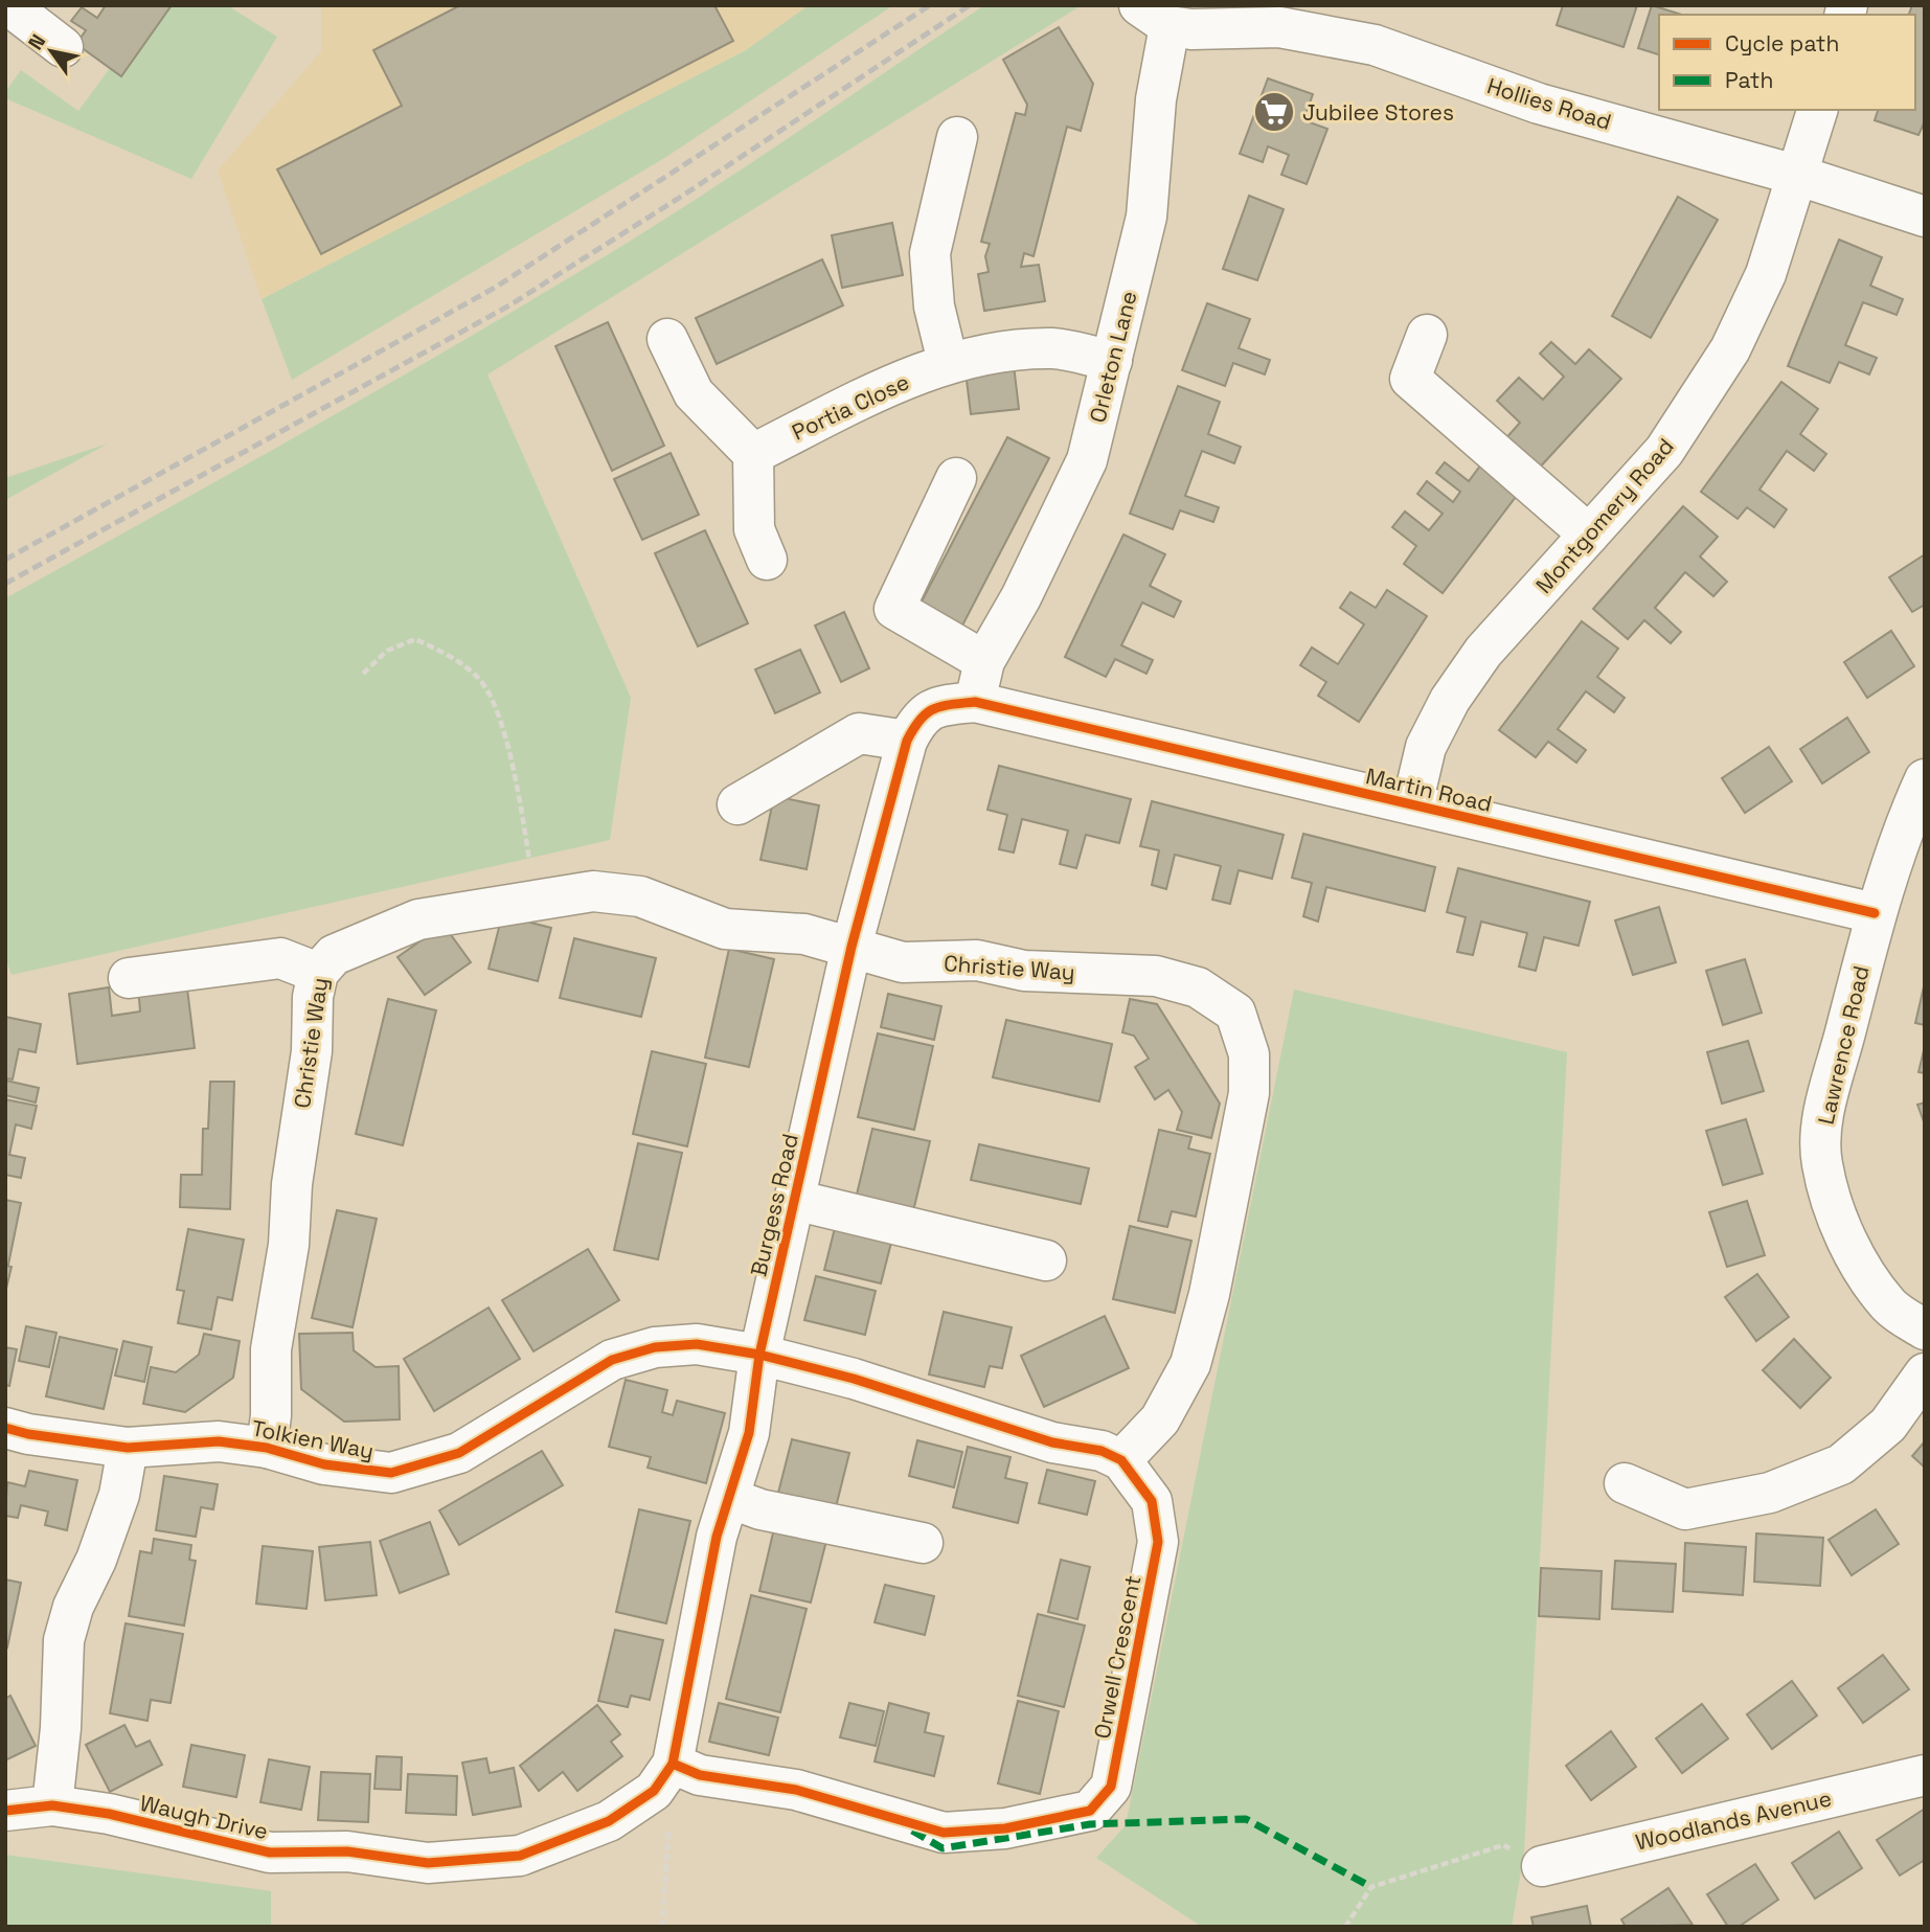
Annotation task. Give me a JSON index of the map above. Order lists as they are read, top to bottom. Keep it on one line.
{"streets":{"street":["Hollies Road","Orleton Lane","Portia Close","Montgomery Road","Martin Road","Christie Way","Lawrence Road","Burgess Road","Tolkien Way","Orwell Crescent","Waugh Drive","Woodlands Avenue"]},"crossings":[["Hollies Road","Orleton Lane"],["Hollies Road","Montgomery Road"],["Orleton Lane","Portia Close"],["Orleton Lane","Martin Road"],["Orleton Lane","Burgess Road"],["Montgomery Road","Martin Road"],["Martin Road","Lawrence Road"],["Martin Road","Burgess Road"],["Christie Way","Burgess Road"],["Christie Way","Tolkien Way"],["Christie Way","Orwell Crescent"],["Burgess Road","Tolkien Way"],["Burgess Road","Orwell Crescent"],["Burgess Road","Waugh Drive"],["Orwell Crescent","Waugh Drive"]],"places":{"supermarket":["Jubilee Stores"]},"legend":["Cycle path","Path"],"north":"top left"}
